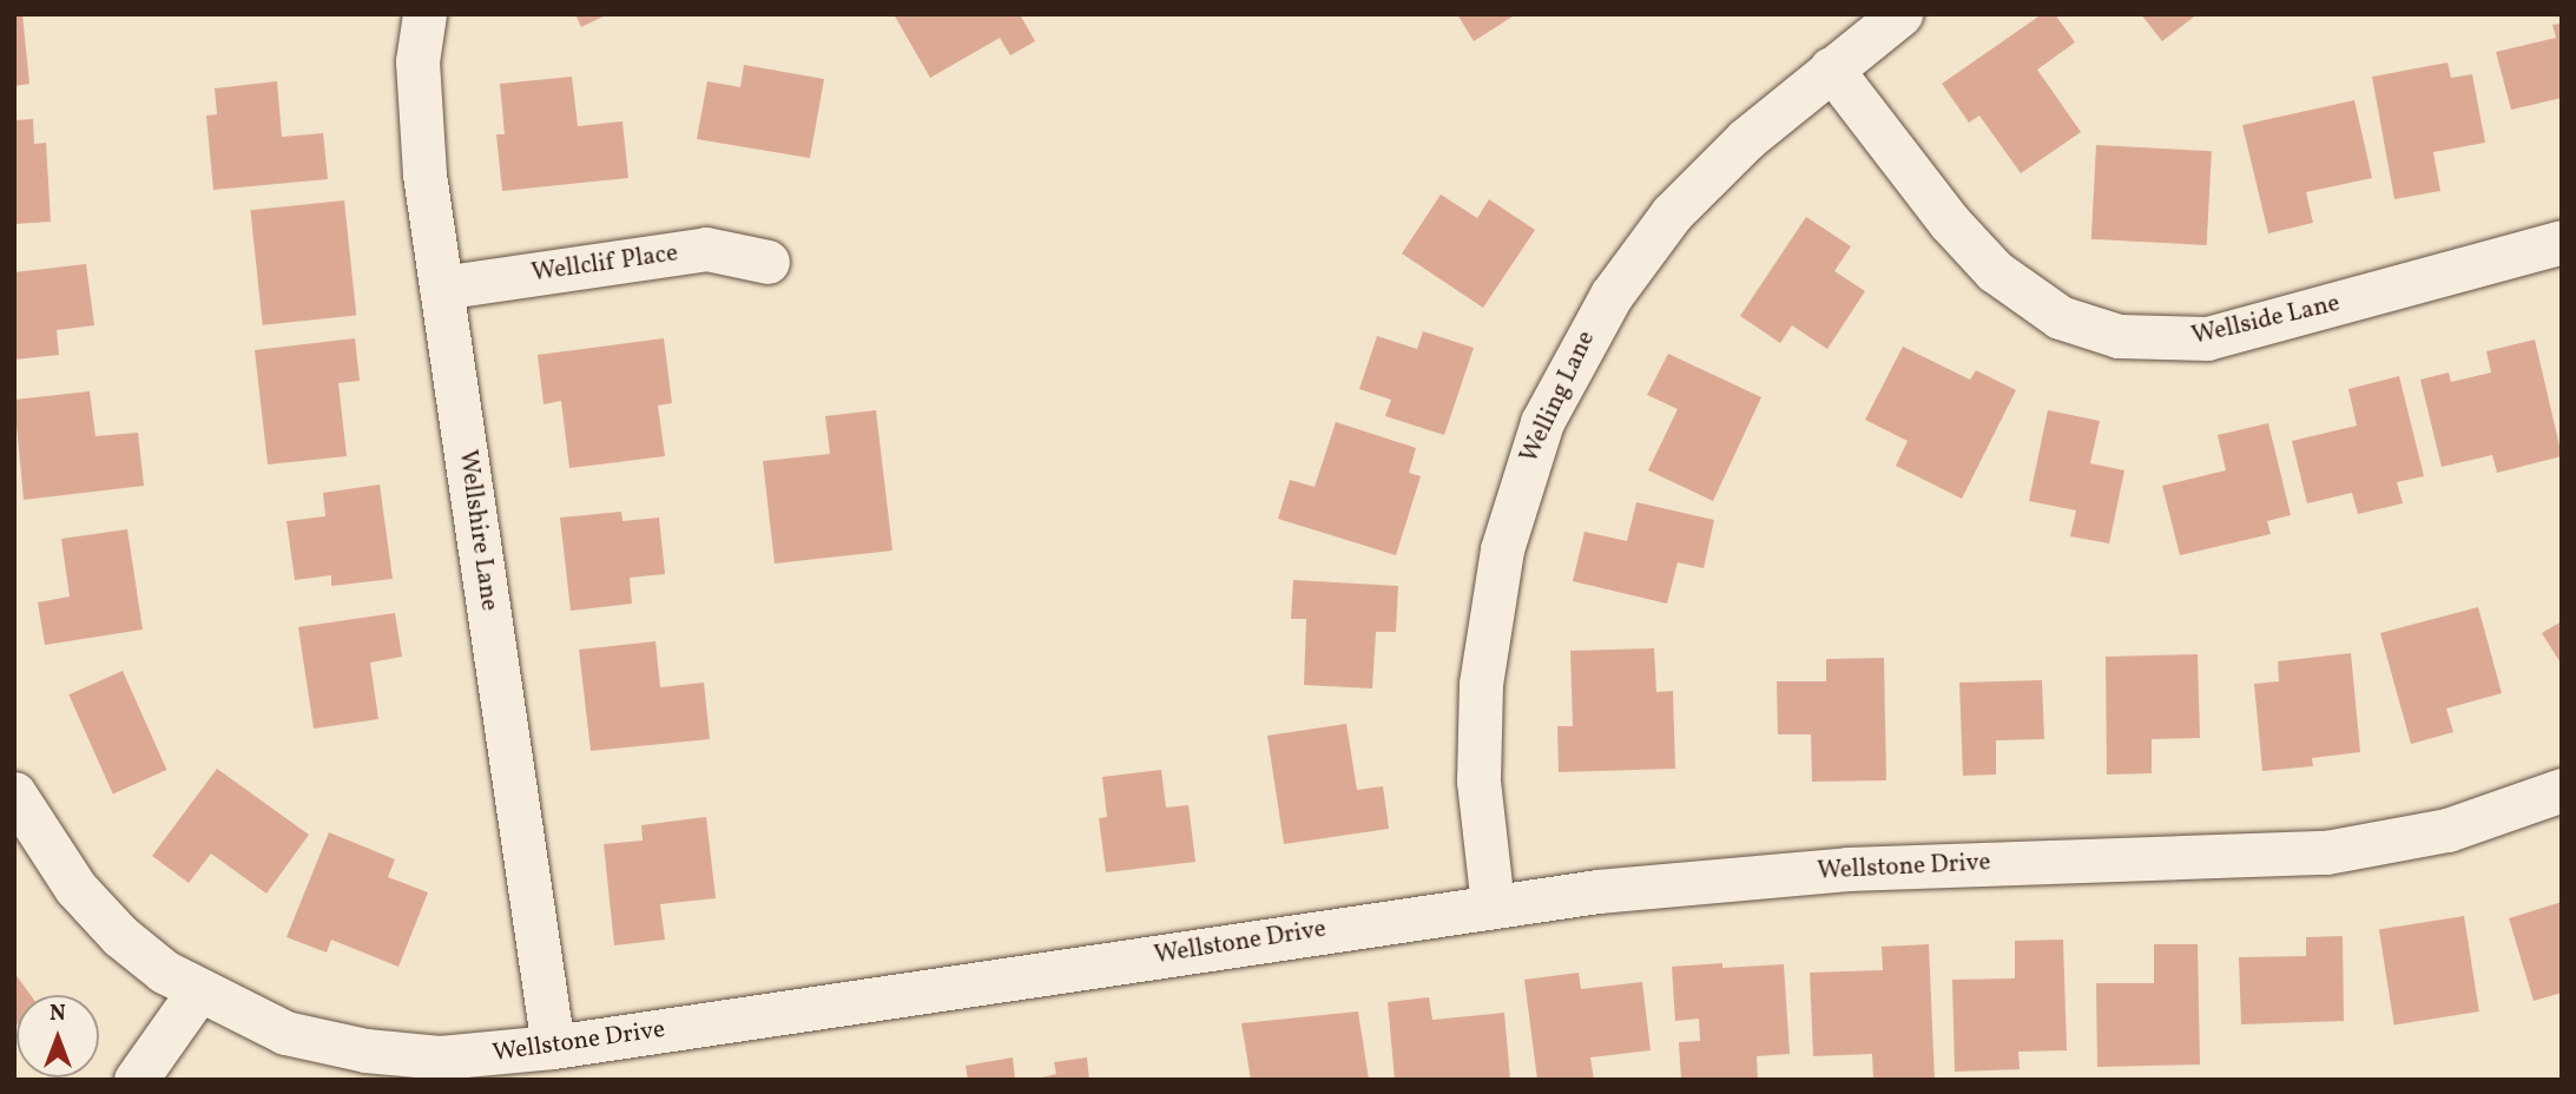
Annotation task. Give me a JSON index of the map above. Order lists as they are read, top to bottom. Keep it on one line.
{"streets":{"street":["Wellclif Place","Wellside Lane","Welling Lane","Wellshire Lane","Wellstone Drive"]},"crossings":[["Wellclif Place","Wellshire Lane"],["Wellside Lane","Welling Lane"],["Welling Lane","Wellstone Drive"],["Wellshire Lane","Wellstone Drive"]],"north":"top"}
